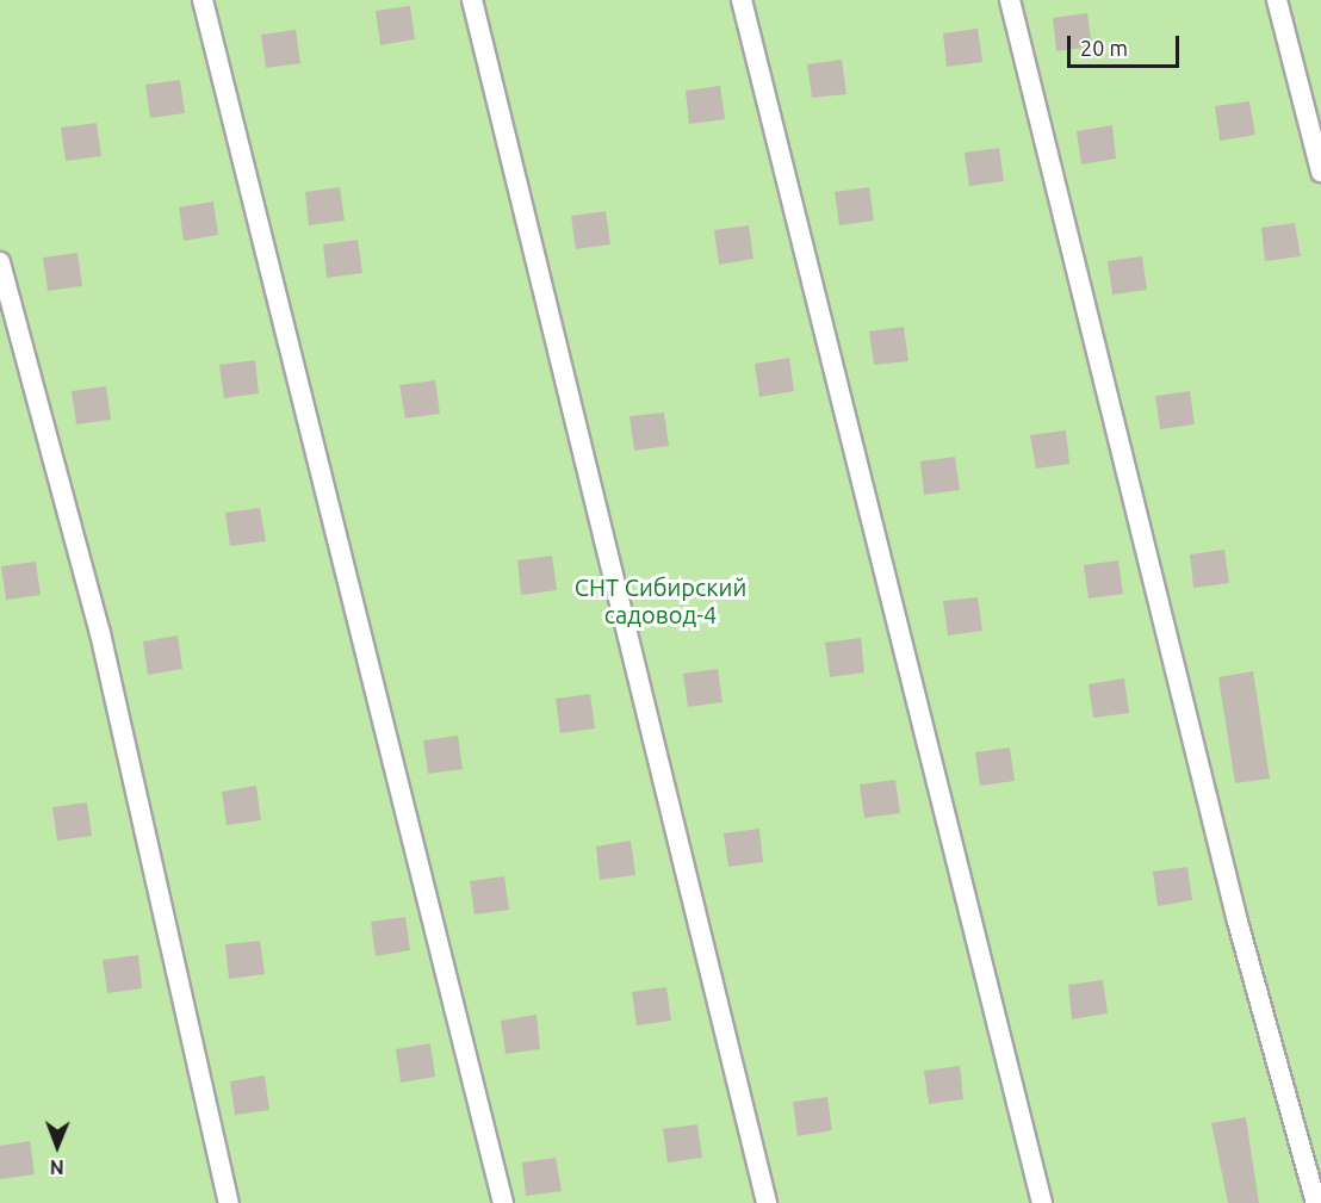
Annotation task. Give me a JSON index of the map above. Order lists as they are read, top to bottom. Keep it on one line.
{"parks":["СНТ Сибирский садовод-4"],"scale_bar":"20 m","north":"bottom"}
